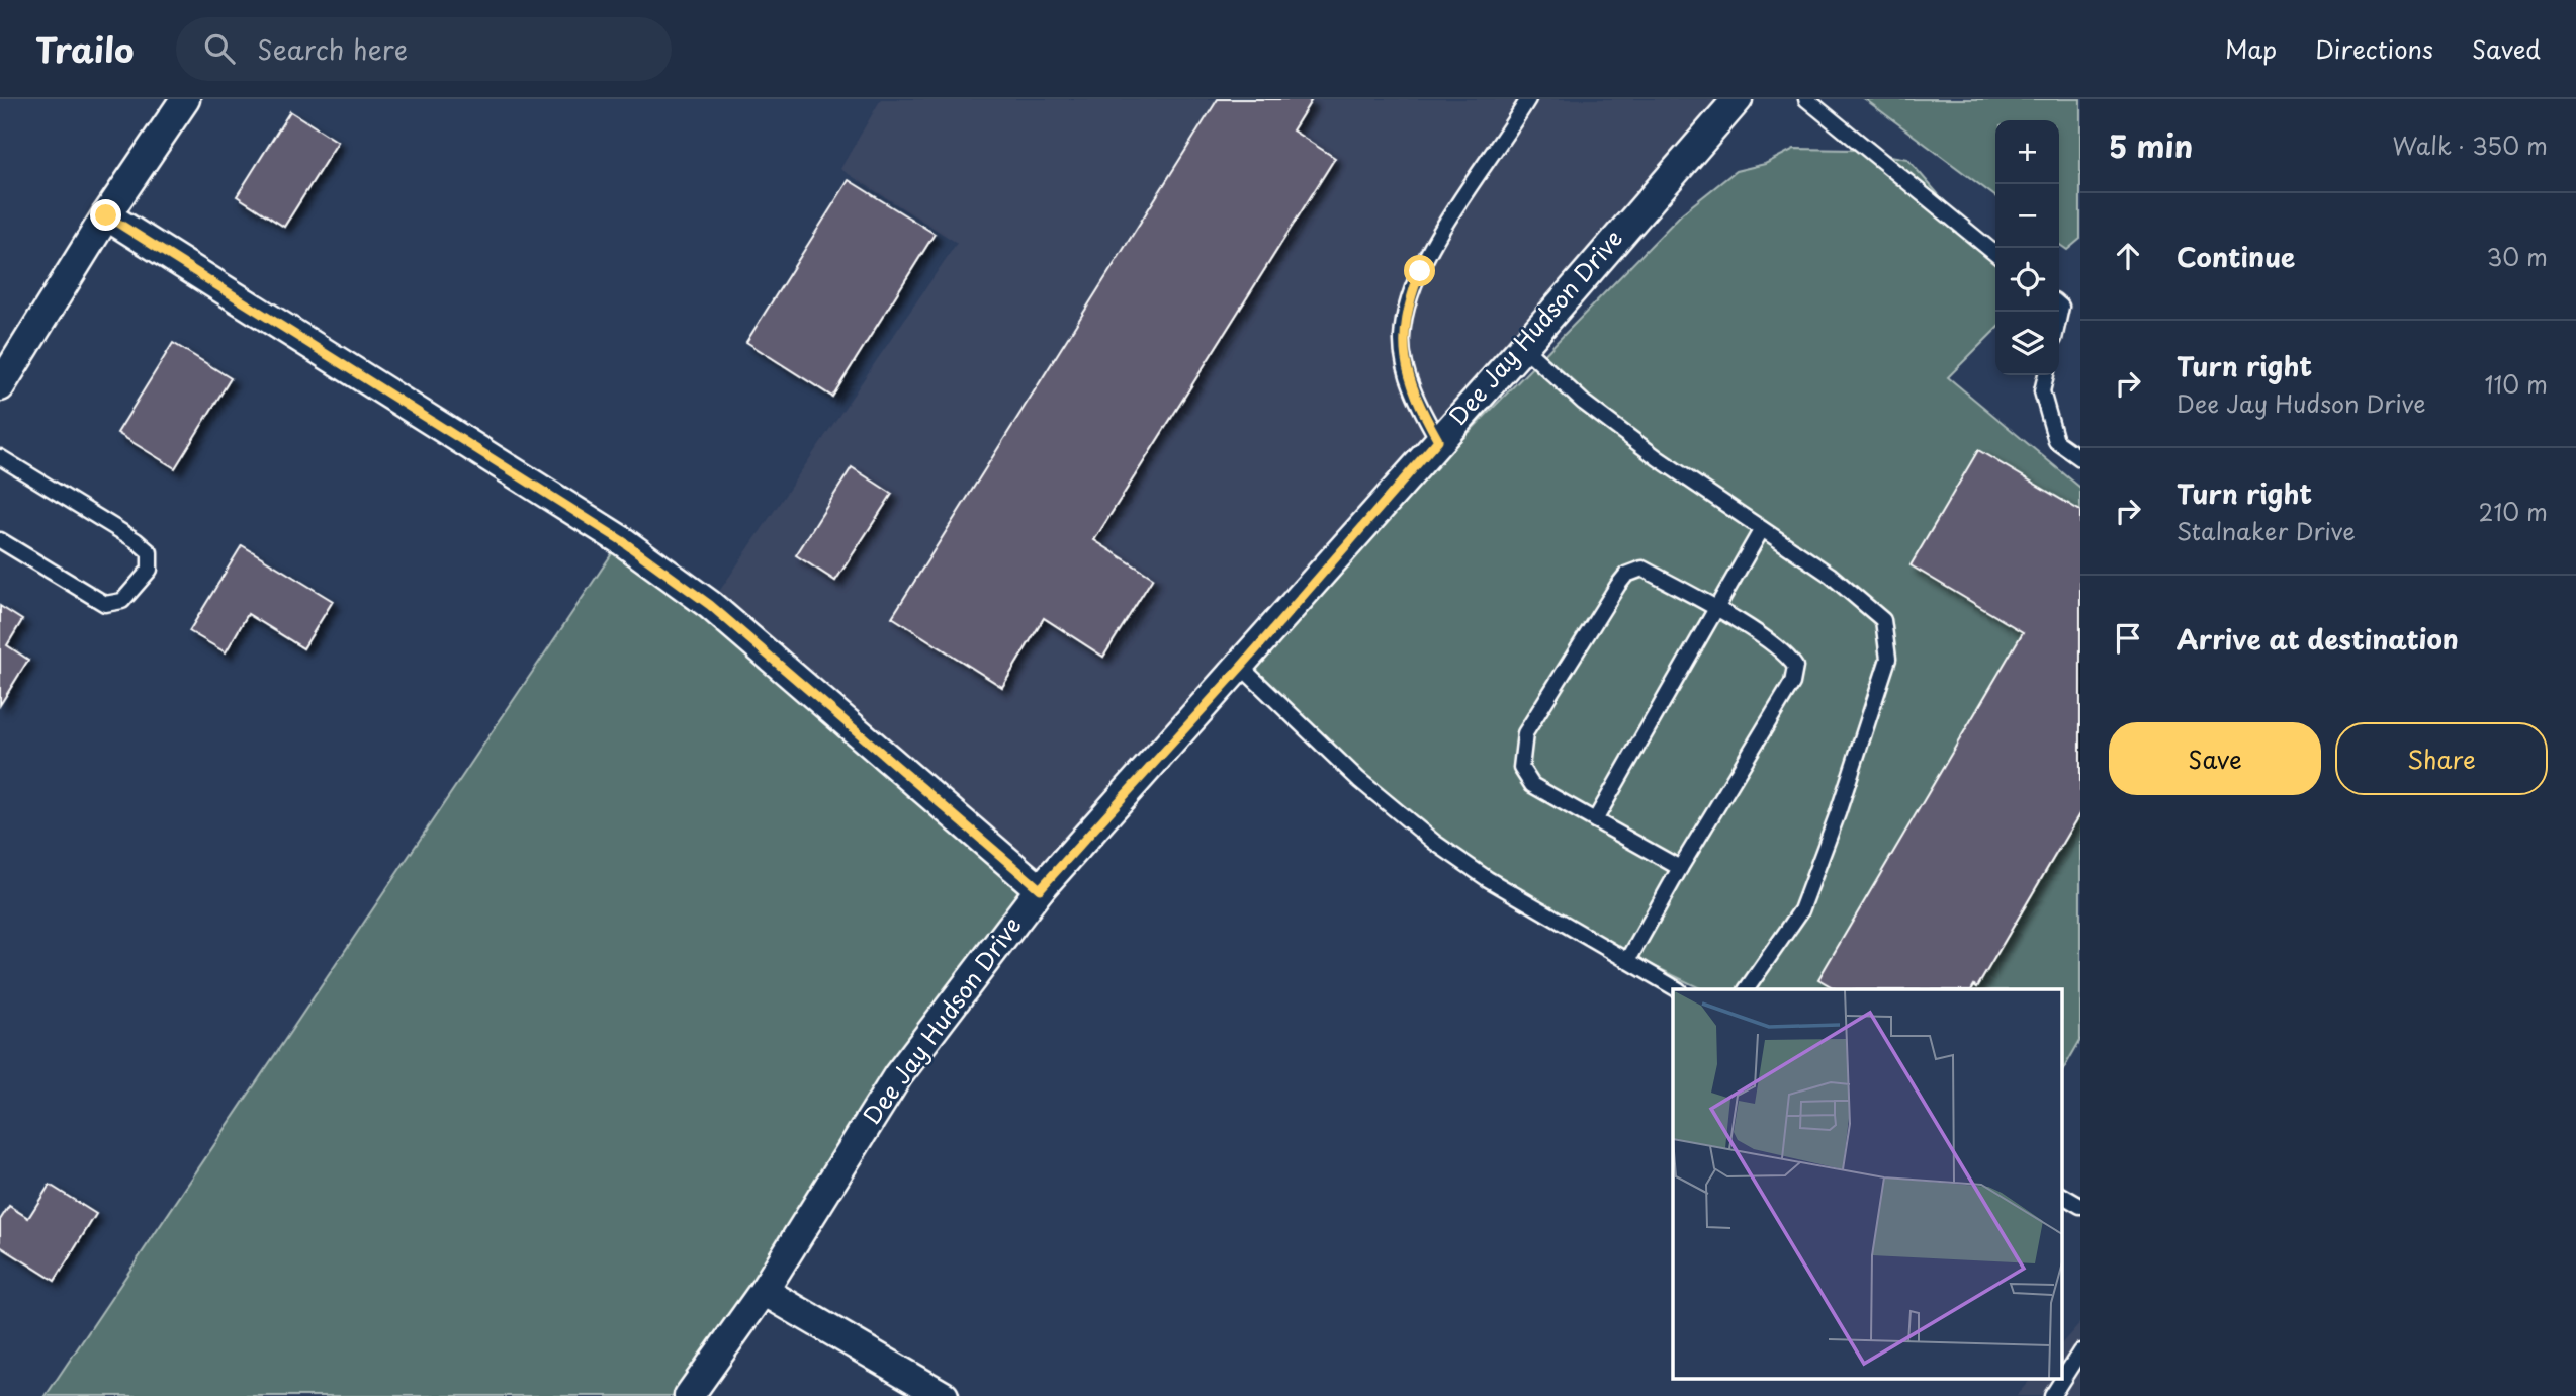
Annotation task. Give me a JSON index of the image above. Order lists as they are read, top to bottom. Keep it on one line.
{"streets":{"street":["Dee Jay Hudson Drive"]},"page":{"header":"Trailo","search":"Search here","nav":["Map","Directions","Saved"],"heading":["5 min","Walk · 350 m"],"map_buttons":["+","−"],"list":[["Continue","30 m"],["Turn right","Dee Jay Hudson Drive","110 m"],["Turn right","Stalnaker Drive","210 m"],"Arrive at destination"],"buttons":["Save","Share"]}}
